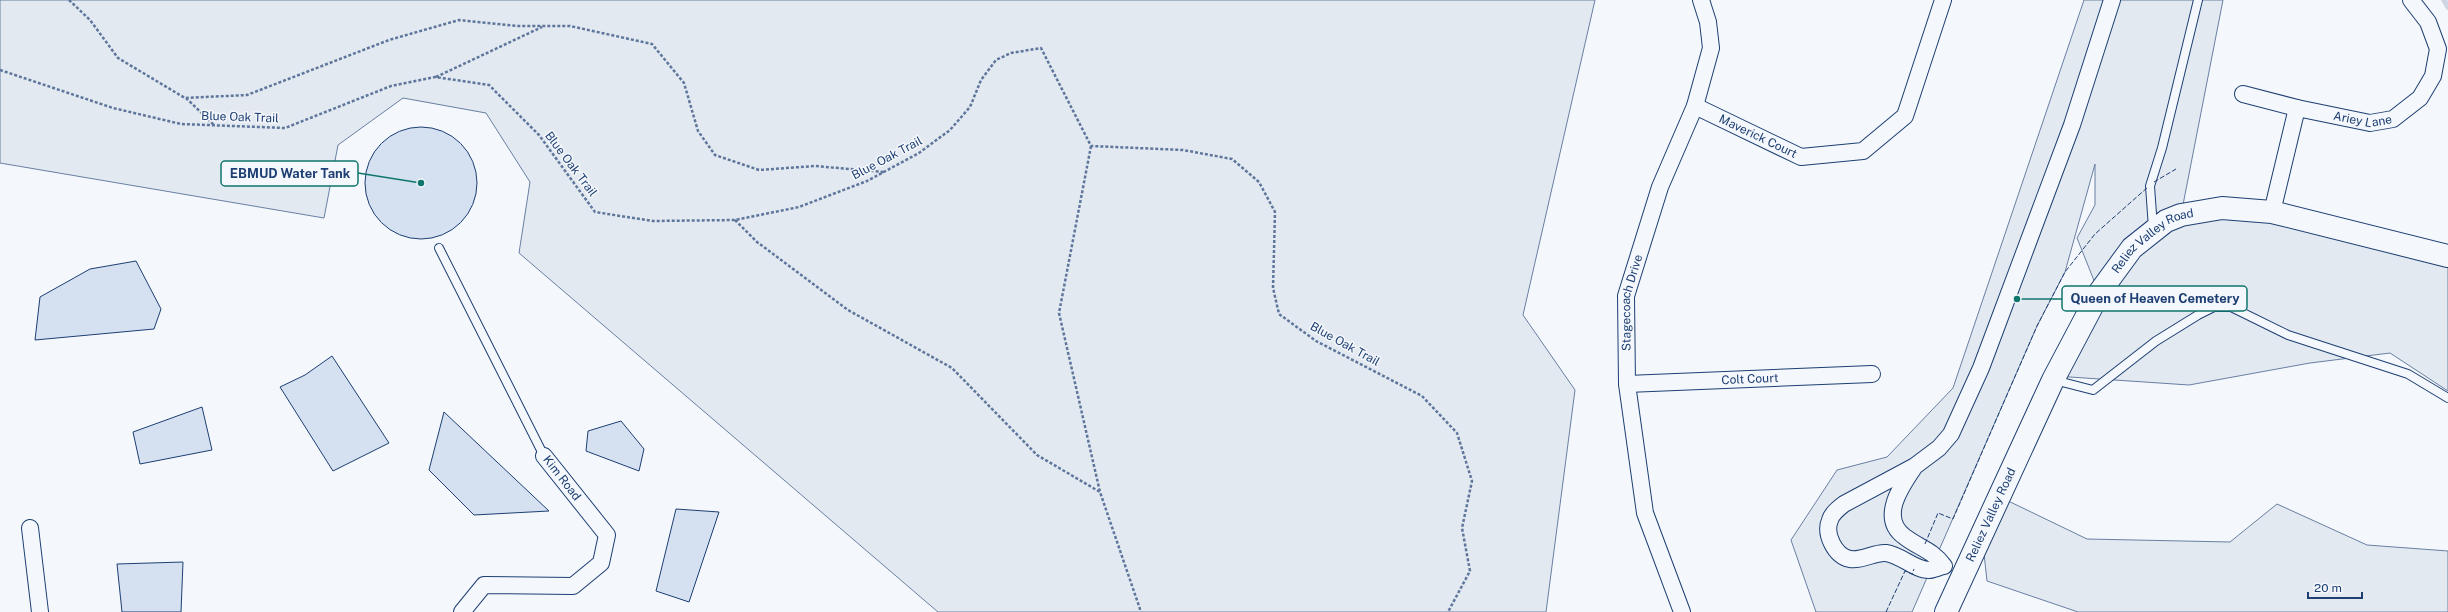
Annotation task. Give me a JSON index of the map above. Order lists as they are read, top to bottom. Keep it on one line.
{"streets":{"main road":["Reliez Valley Road"],"street":["Ariey Lane","Maverick Court","Stagecoach Drive","Colt Court","Kim Road"],"path":["Blue Oak Trail"]},"crossings":[["Maverick Court","Stagecoach Drive"],["Stagecoach Drive","Colt Court"]],"places":["EBMUD Water Tank","Queen of Heaven Cemetery"],"scale_bar":"20 m"}
